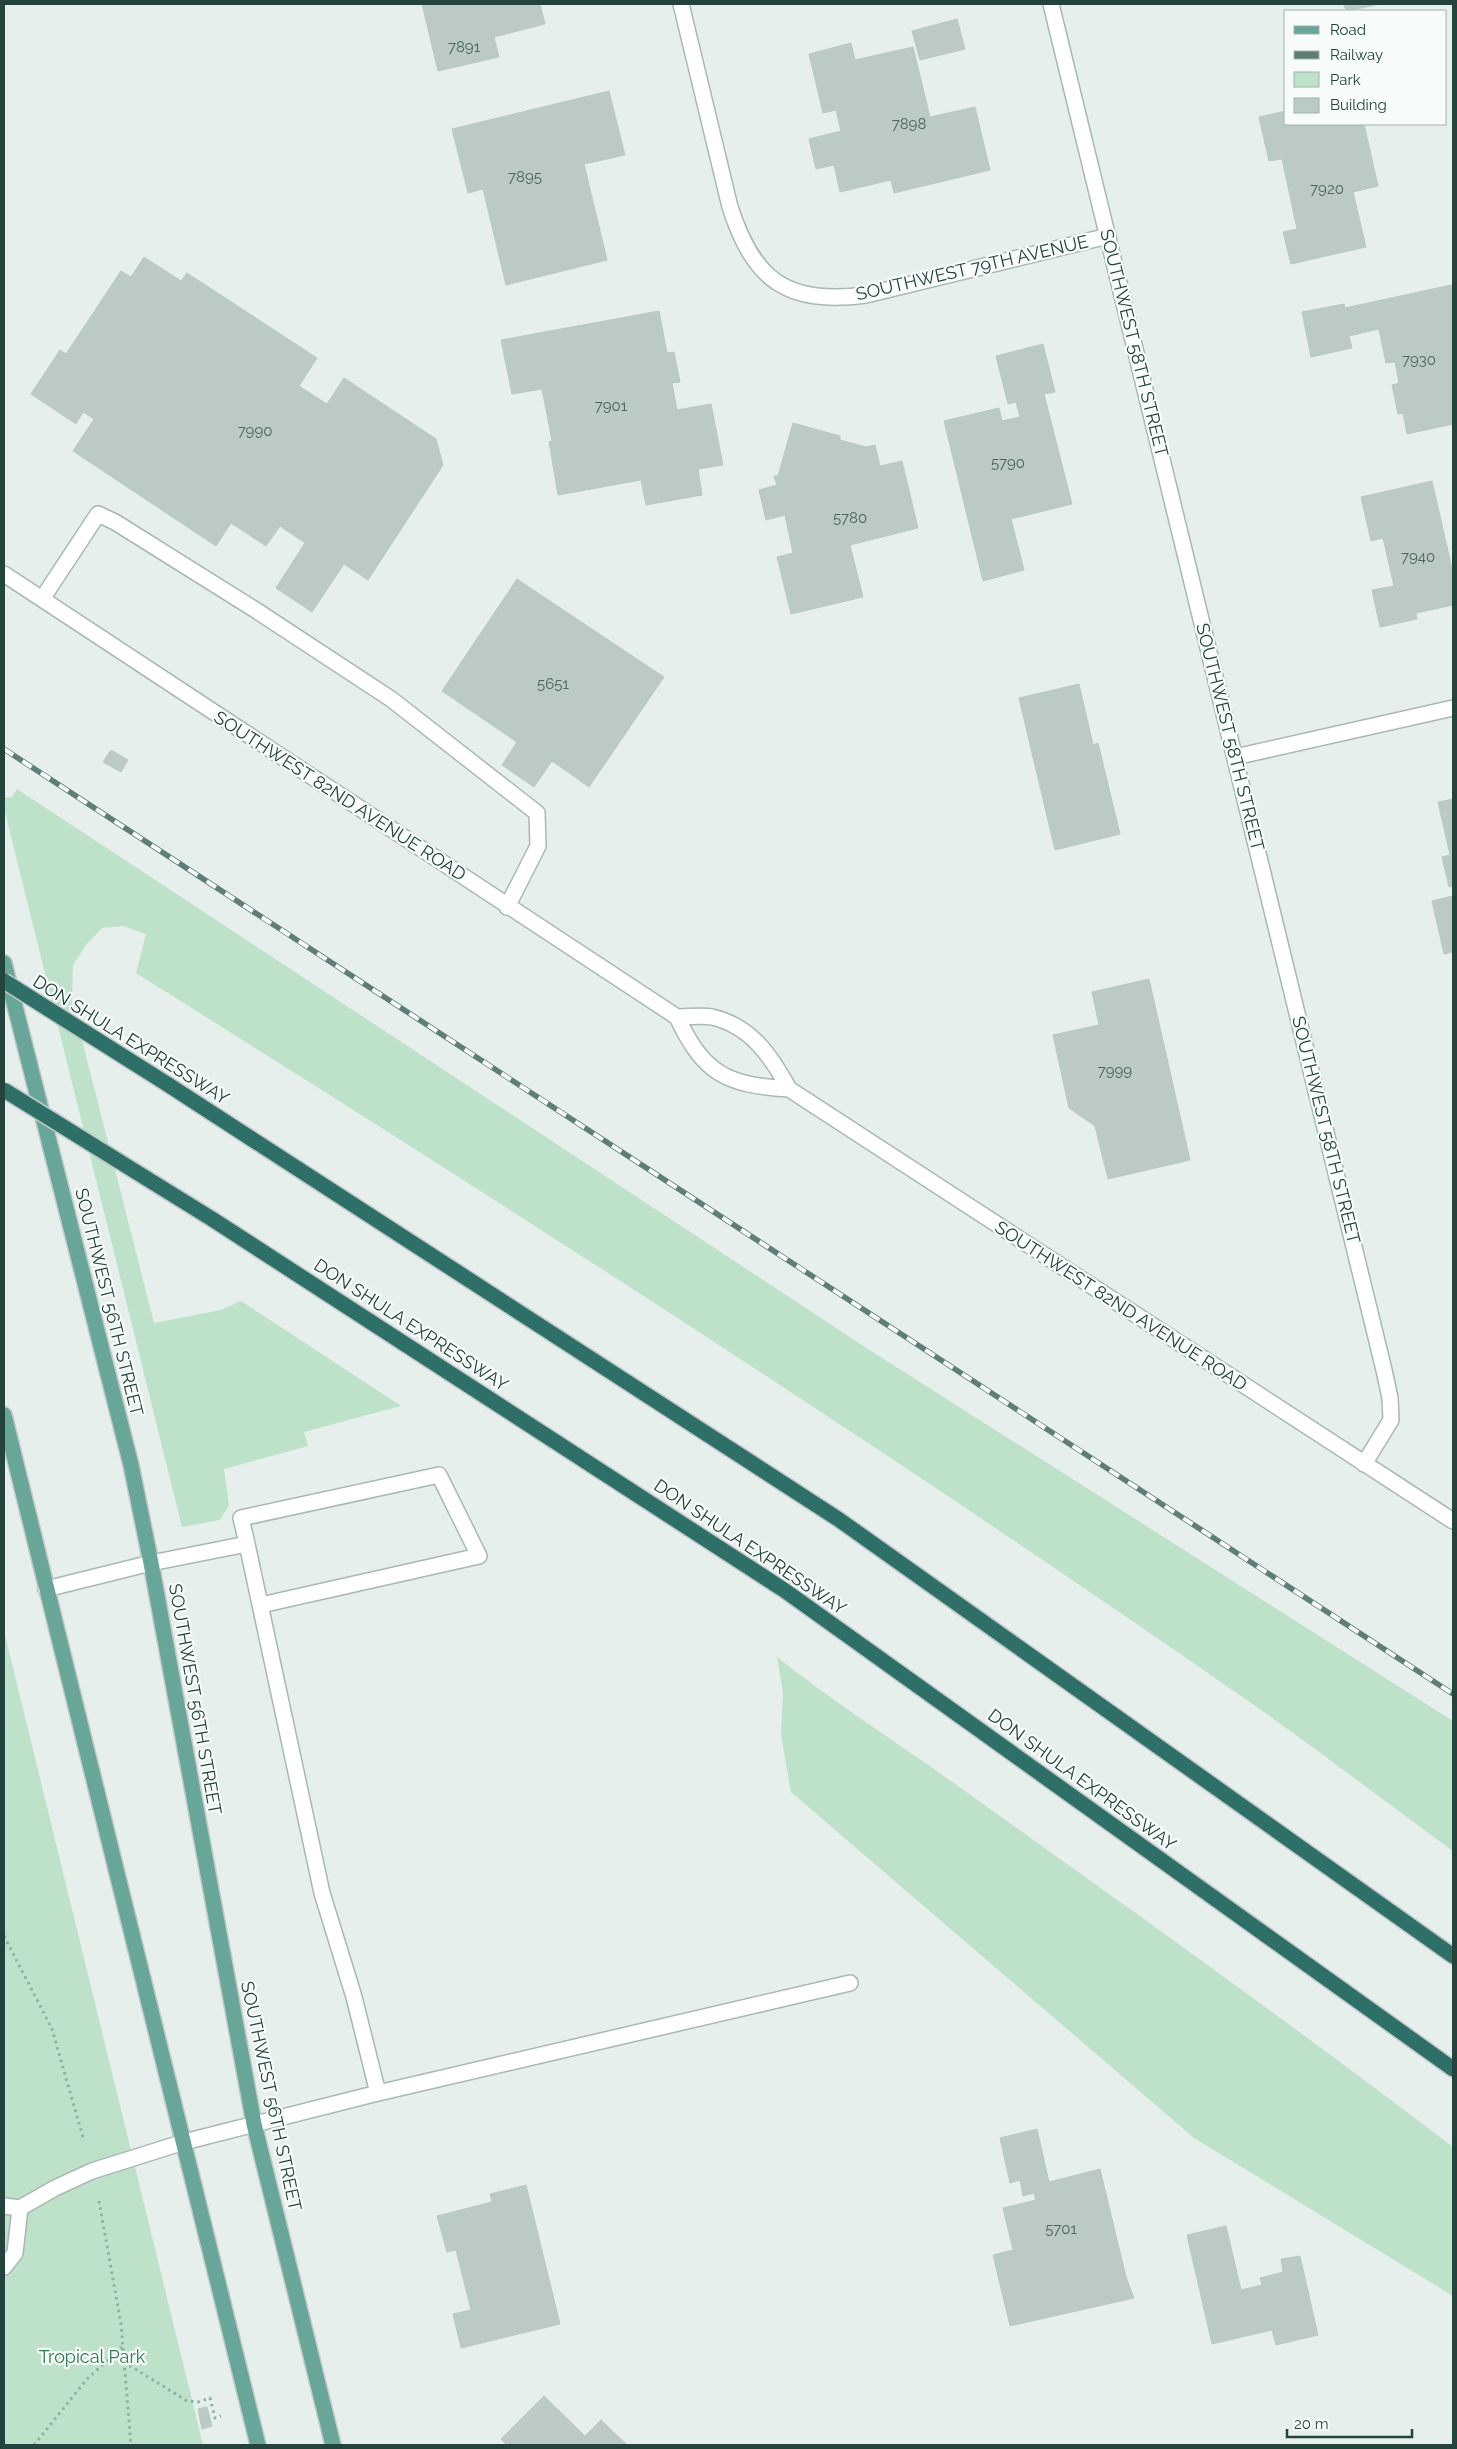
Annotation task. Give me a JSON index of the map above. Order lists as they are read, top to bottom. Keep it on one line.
{"streets":{"highway":["DON SHULA EXPRESSWAY"],"main road":["SOUTHWEST 56TH STREET"],"street":["SOUTHWEST 79TH AVENUE","SOUTHWEST 58TH STREET","SOUTHWEST 82ND AVENUE ROAD"]},"crossings":[["SOUTHWEST 79TH AVENUE","SOUTHWEST 58TH STREET"],["SOUTHWEST 58TH STREET","SOUTHWEST 82ND AVENUE ROAD"]],"parks":["Tropical Park"],"house_numbers":["7891","7898","7895","7920","7930","7901","7990","5790","5780","7940","5651","7999","5701"],"legend":["Road","Railway","Park","Building"],"scale_bar":"20 m"}
